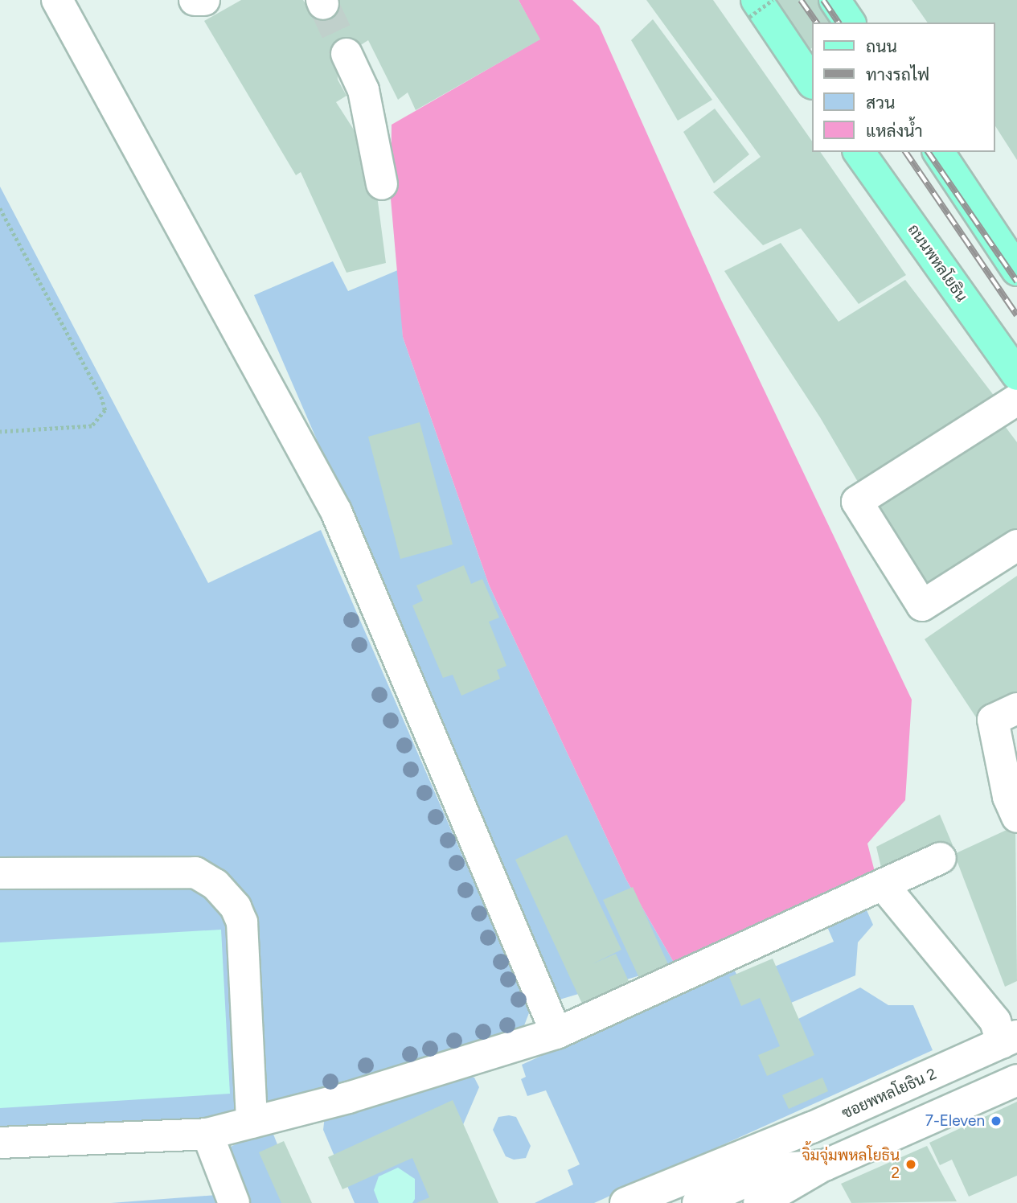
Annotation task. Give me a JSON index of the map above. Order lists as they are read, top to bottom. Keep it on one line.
{"streets":{"main road":["ถนนพหลโยธิน"],"street":["ซอยพหลโยธิน 2"]},"places":["7-Eleven","จิ้มจุ่มพหลโยธิน 2"],"legend":["ถนน","ทางรถไฟ","สวน","แหล่งน้ำ"]}
